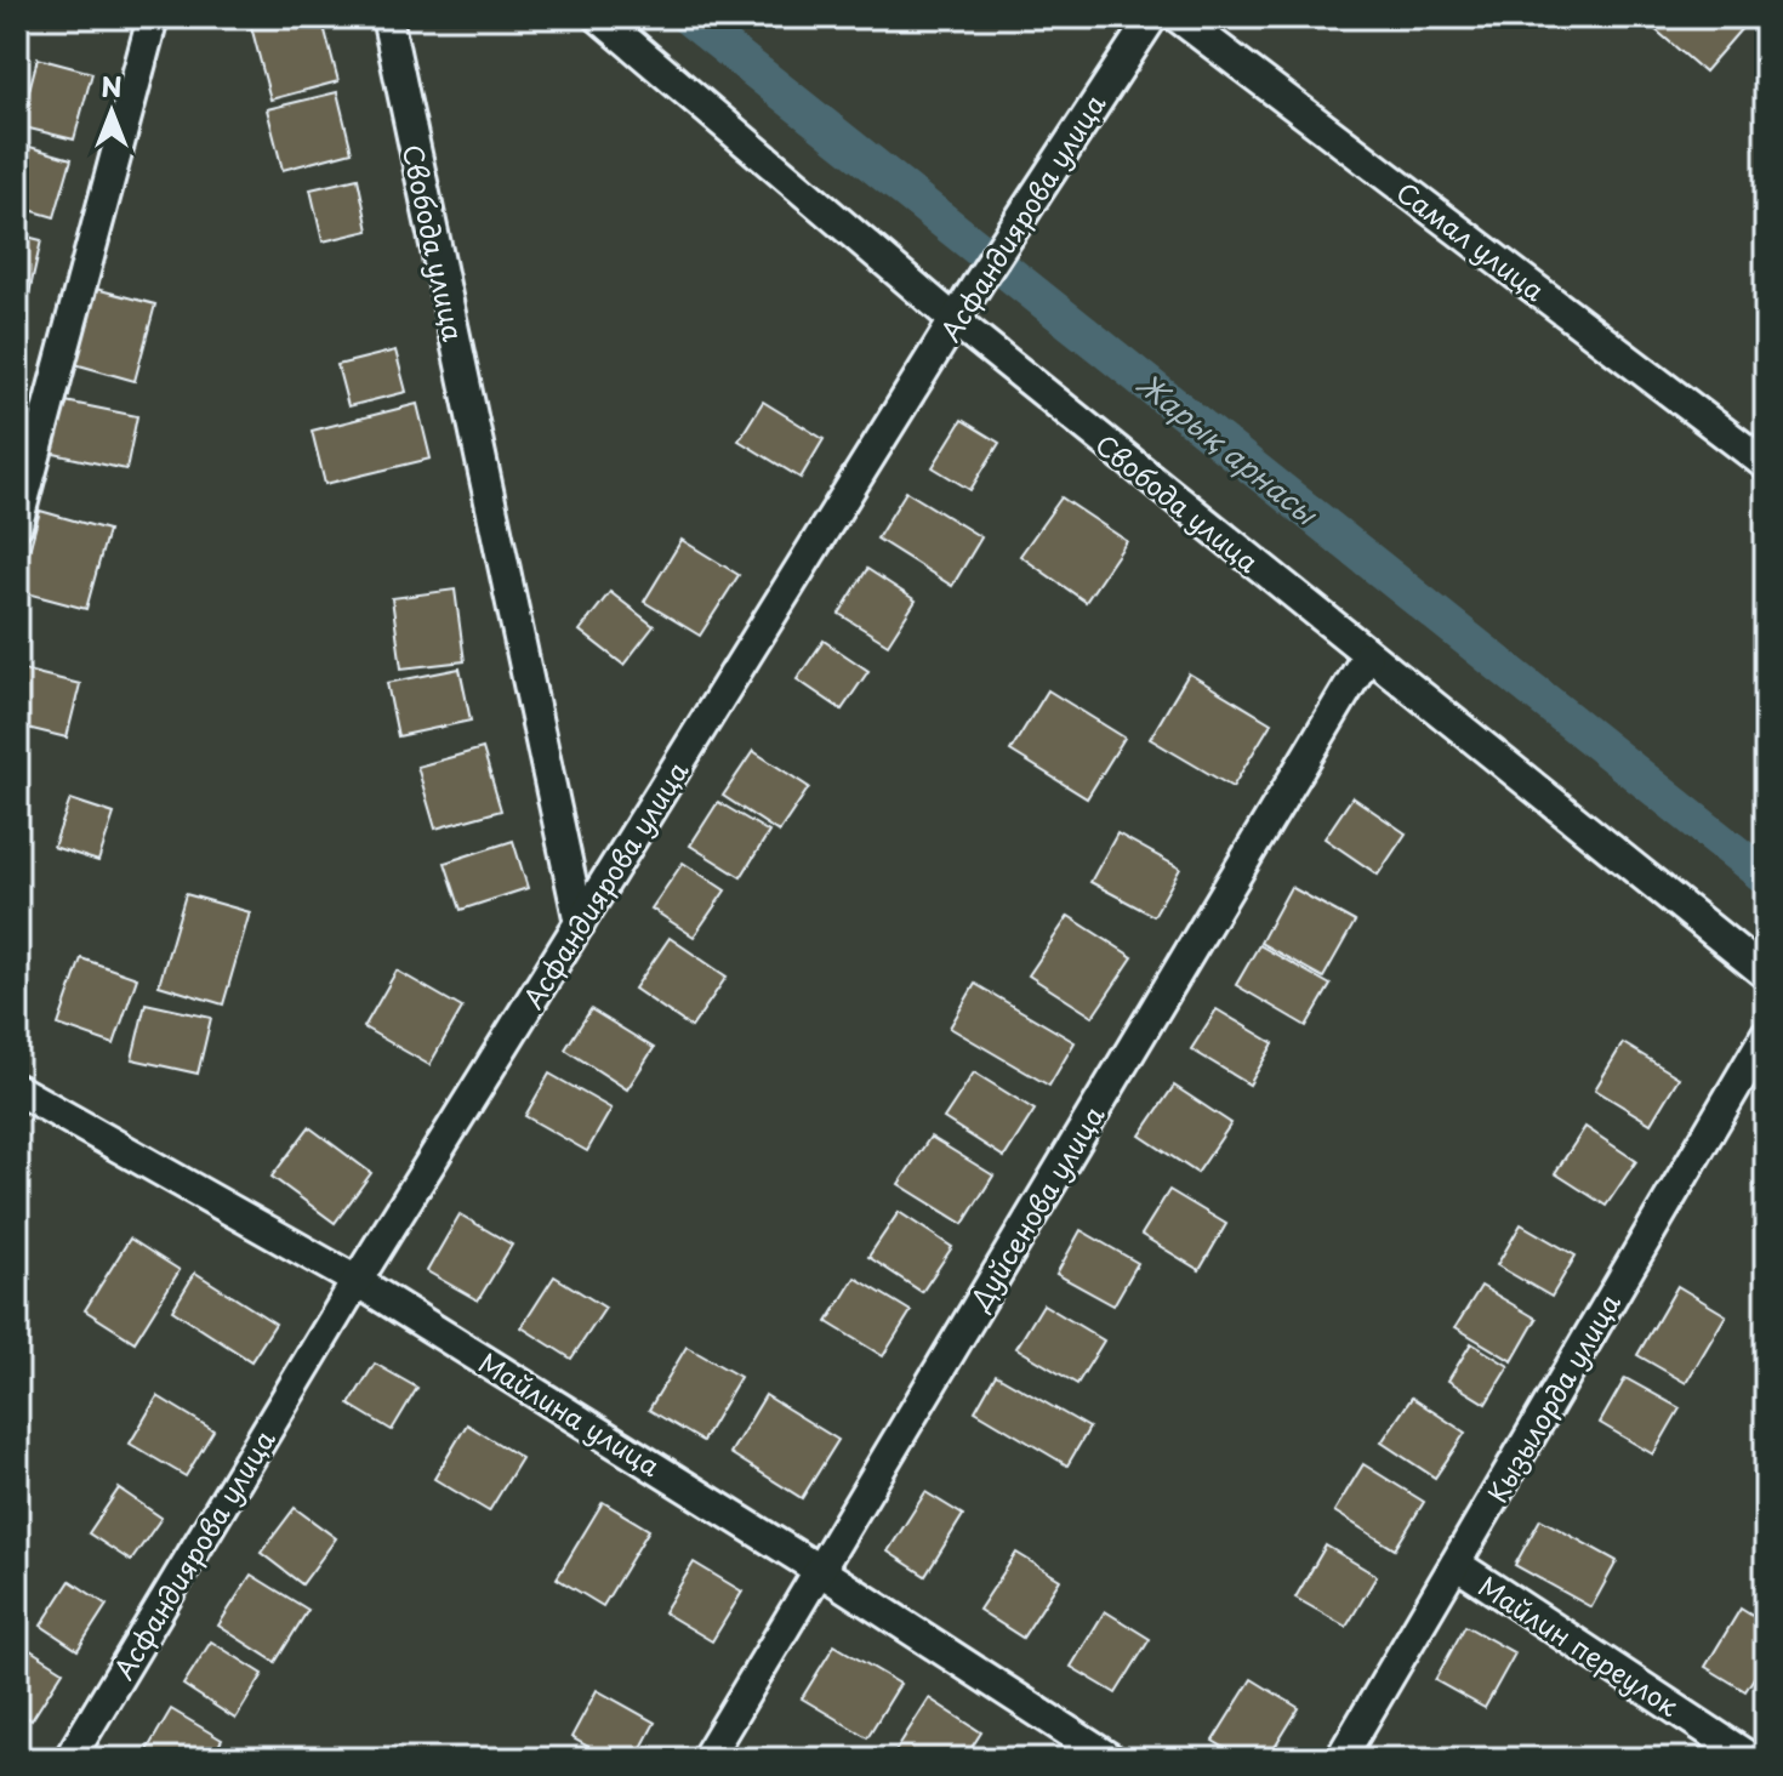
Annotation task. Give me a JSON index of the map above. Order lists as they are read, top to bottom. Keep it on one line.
{"streets":{"street":["Асфандиярова улица","Самал улица","Свобода улица","Дуйсенова улица","Кызылорда улица","Майлина улица","Майлин переулок"]},"crossings":[["Асфандиярова улица","Свобода улица"],["Асфандиярова улица","Майлина улица"],["Свобода улица","Дуйсенова улица"],["Дуйсенова улица","Майлина улица"],["Кызылорда улица","Майлин переулок"]],"water":["Жарық арнасы"],"north":"top"}
